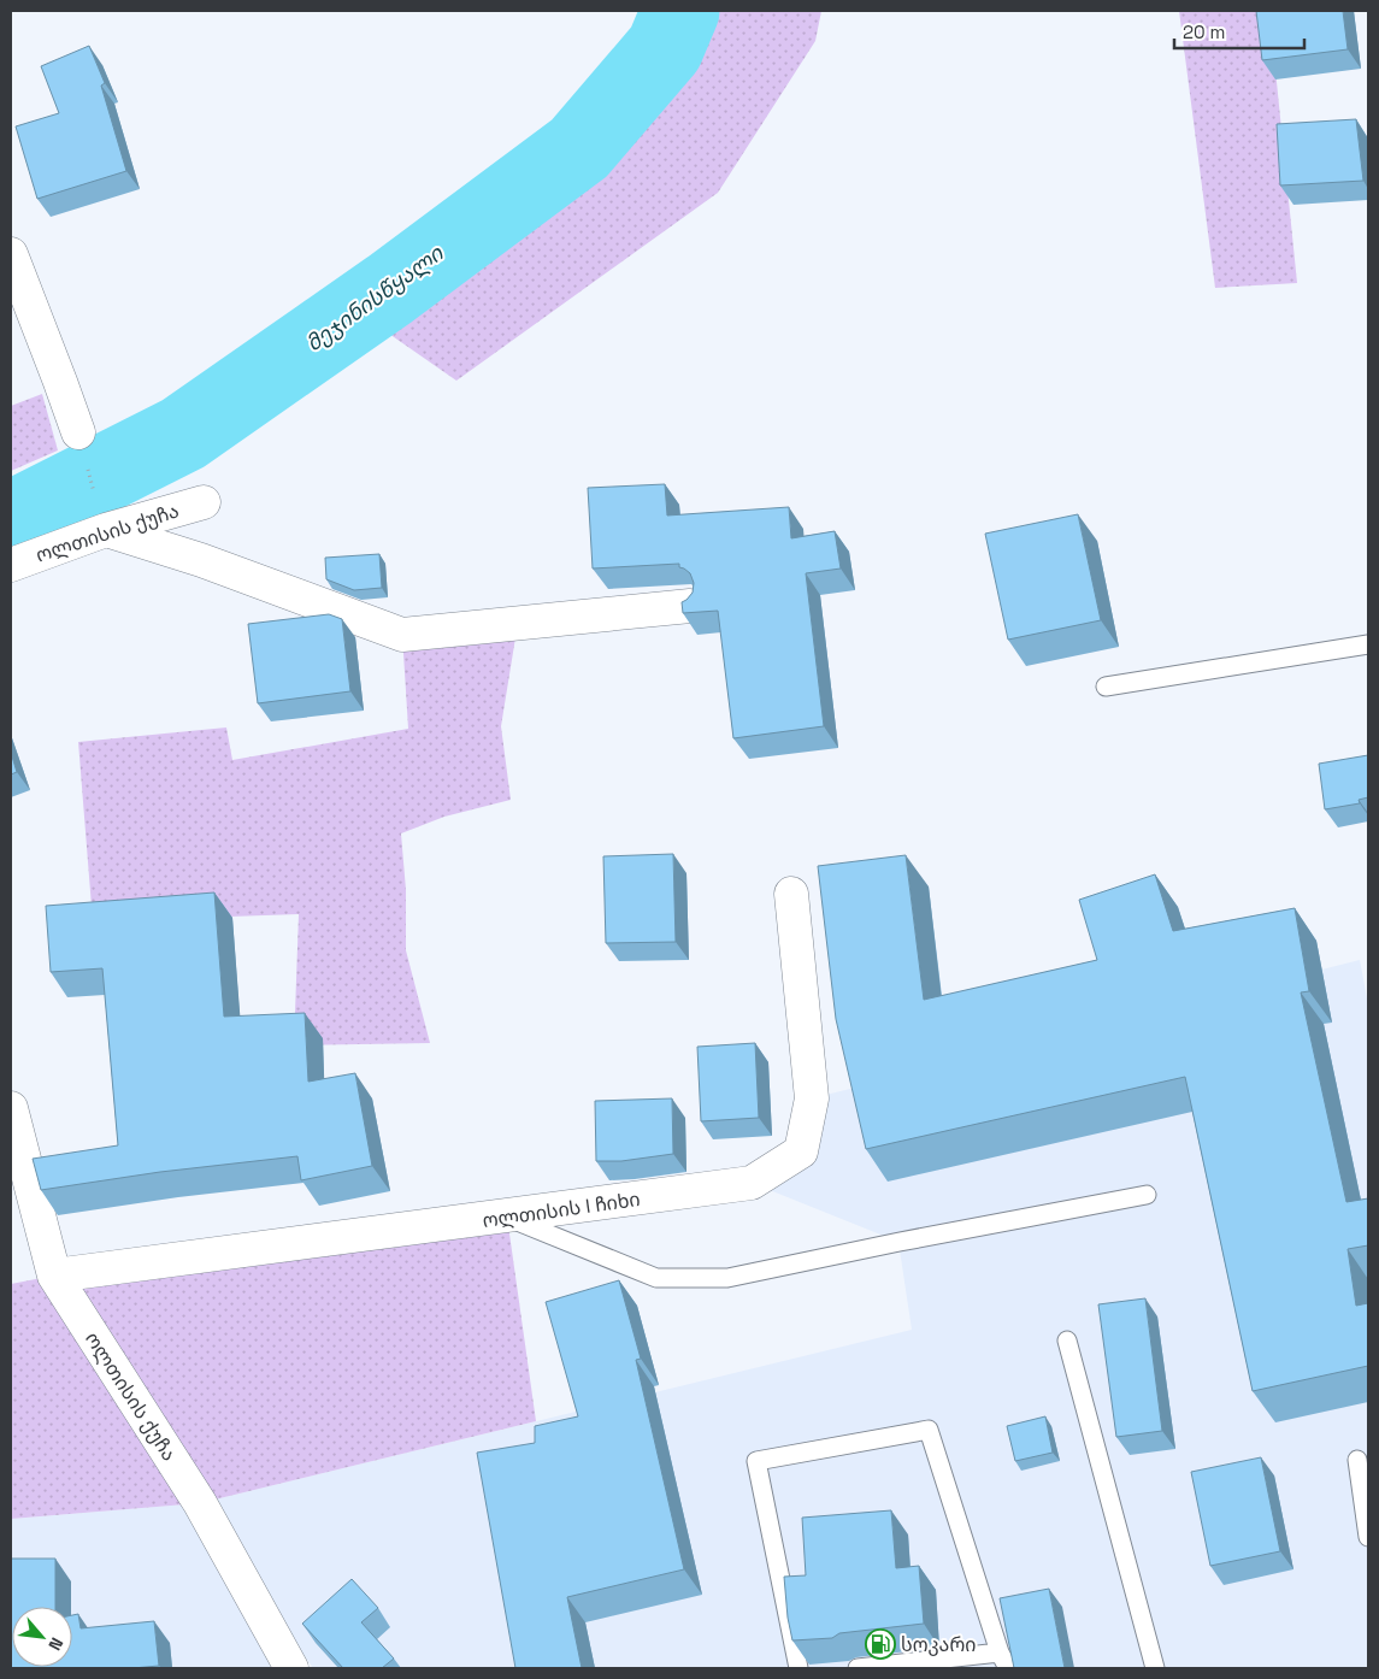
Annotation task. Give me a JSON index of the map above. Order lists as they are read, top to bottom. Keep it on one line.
{"streets":{"street":["ოლთისის ქუჩა","ოლთისის I ჩიხი"]},"crossings":[["ოლთისის ქუჩა","ოლთისის I ჩიხი"]],"water":["მეჯინისწყალი"],"places":{"fuel station":["სოკარი"]},"scale_bar":"20 m","north":"bottom right"}
